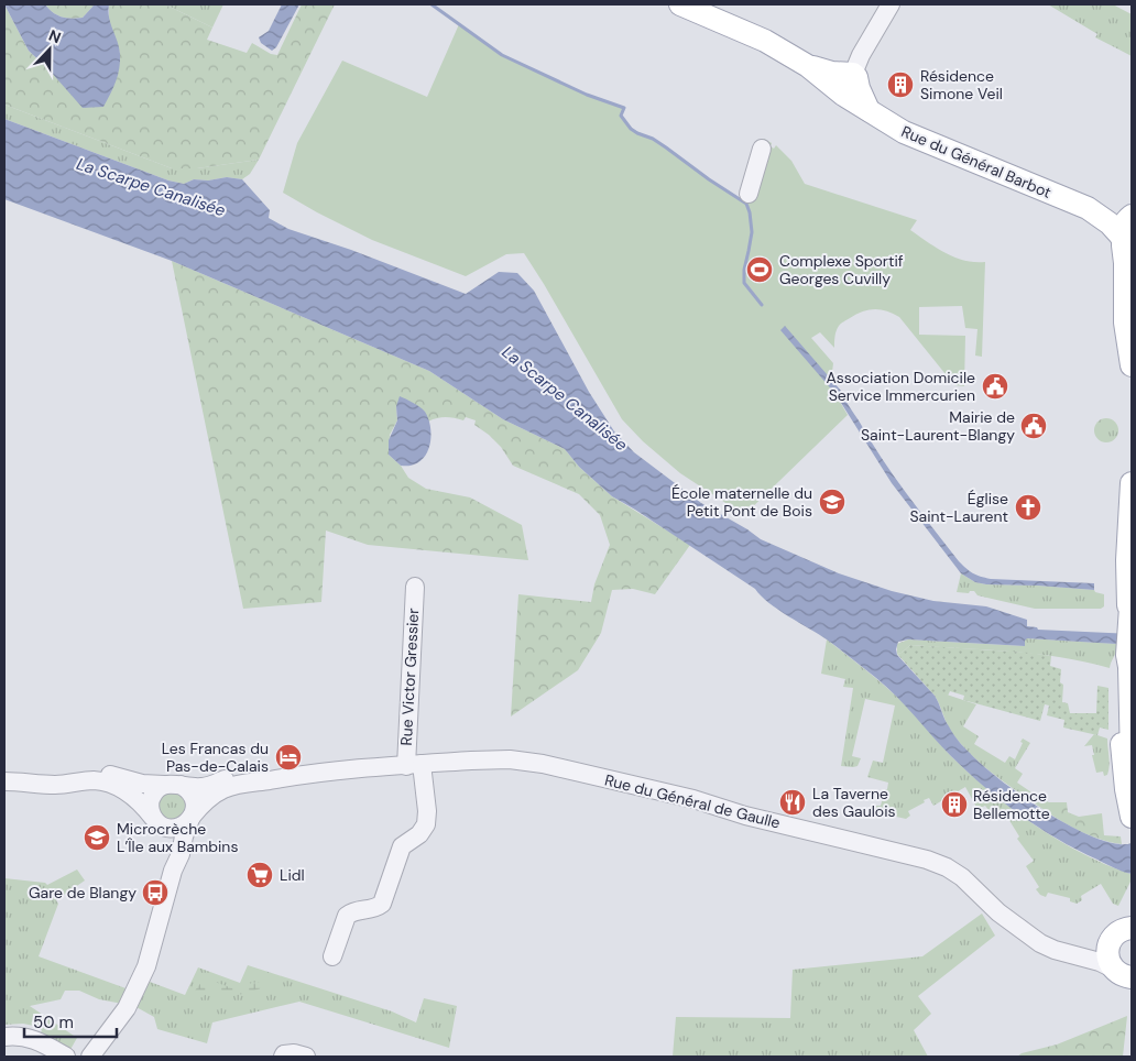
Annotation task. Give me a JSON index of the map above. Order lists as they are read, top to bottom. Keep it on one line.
{"streets":{"main road":["Rue du Général Barbot"],"street":["Rue Victor Gressier","Rue du Général de Gaulle"]},"crossings":[["Rue Victor Gressier","Rue du Général de Gaulle"]],"water":["La Scarpe Canalisée"],"places":{"building":["Résidence Simone Veil","Résidence Bellemotte"],"sports":["Complexe Sportif Georges Cuvilly"],"public building":["Association Domicile Service Immercurien","Mairie de Saint-Laurent-Blangy"],"school or university":["École maternelle du Petit Pont de Bois","Microcrèche L’Île aux Bambins"],"church":["Église Saint-Laurent"],"hotel":["Les Francas du Pas-de-Calais"],"restaurant":["La Taverne des Gaulois"],"supermarket":["Lidl"],"bus stop":["Gare de Blangy"]},"scale_bar":"50 m","north":"top"}
